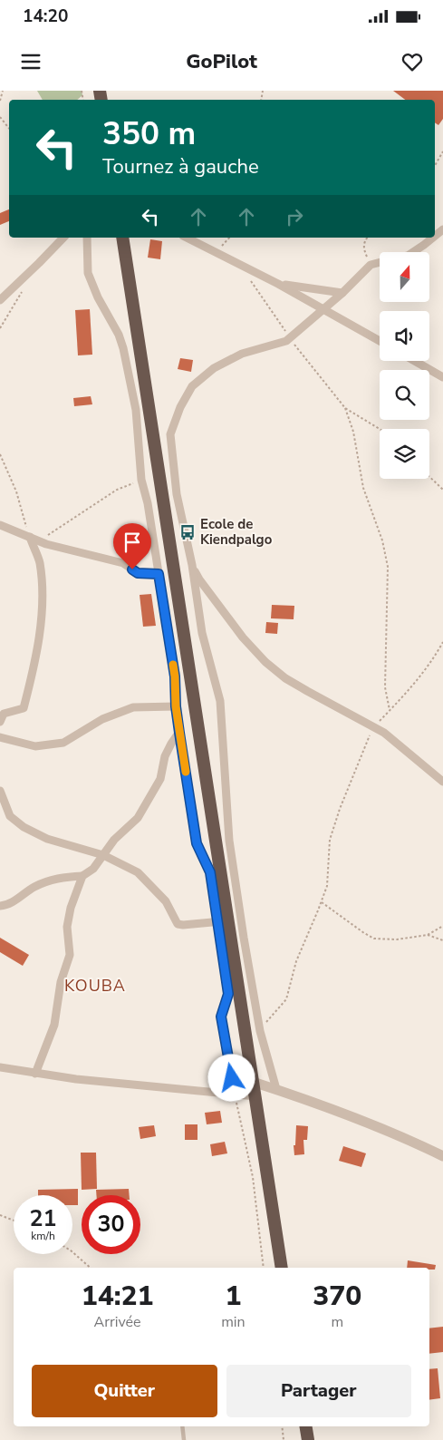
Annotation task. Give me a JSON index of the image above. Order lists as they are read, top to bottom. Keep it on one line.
{"districts":["KOUBA"],"places":{"bus stop":["Ecole de Kiendpalgo"]},"north":"top","page":{"status":"14:20","header":"GoPilot","turn":["350 m","Tournez à gauche"],"speed":"21 km/h","limit":"30","eta":["14:21","Arrivée","1","min","370","m"],"buttons":["Quitter","Partager"]}}
